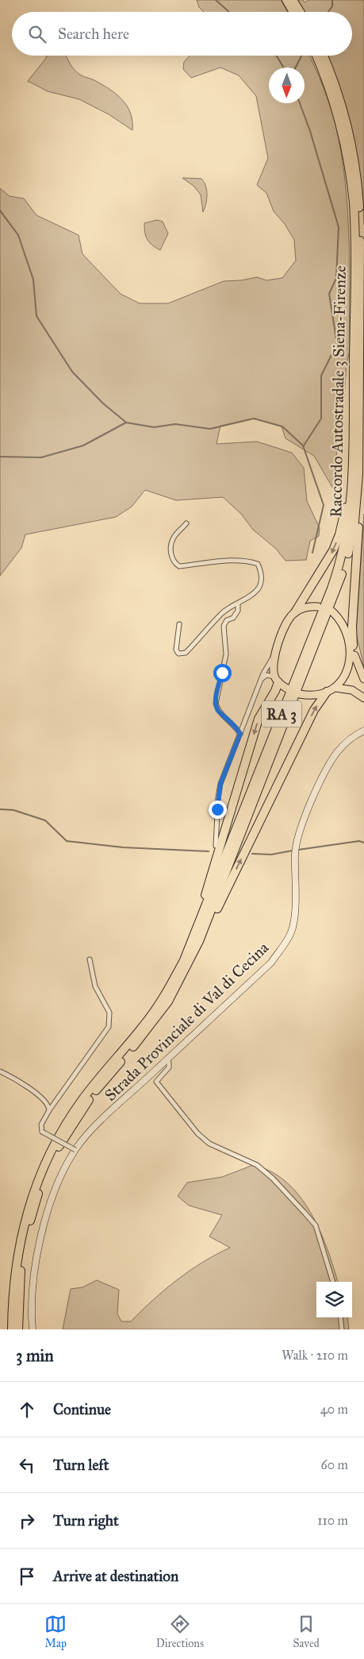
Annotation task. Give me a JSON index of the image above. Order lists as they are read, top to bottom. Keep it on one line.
{"streets":{"highway":["Raccordo Autostradale 3 Siena-Firenze","RA 3"],"main road":["Strada Provinciale di Val di Cecina"]},"north":"bottom","page":{"search":"Search here","heading":["3 min","Walk · 210 m"],"list":[["Continue","40 m"],["Turn left","60 m"],["Turn right","110 m"],"Arrive at destination"],"nav":["Map","Directions","Saved"]}}
